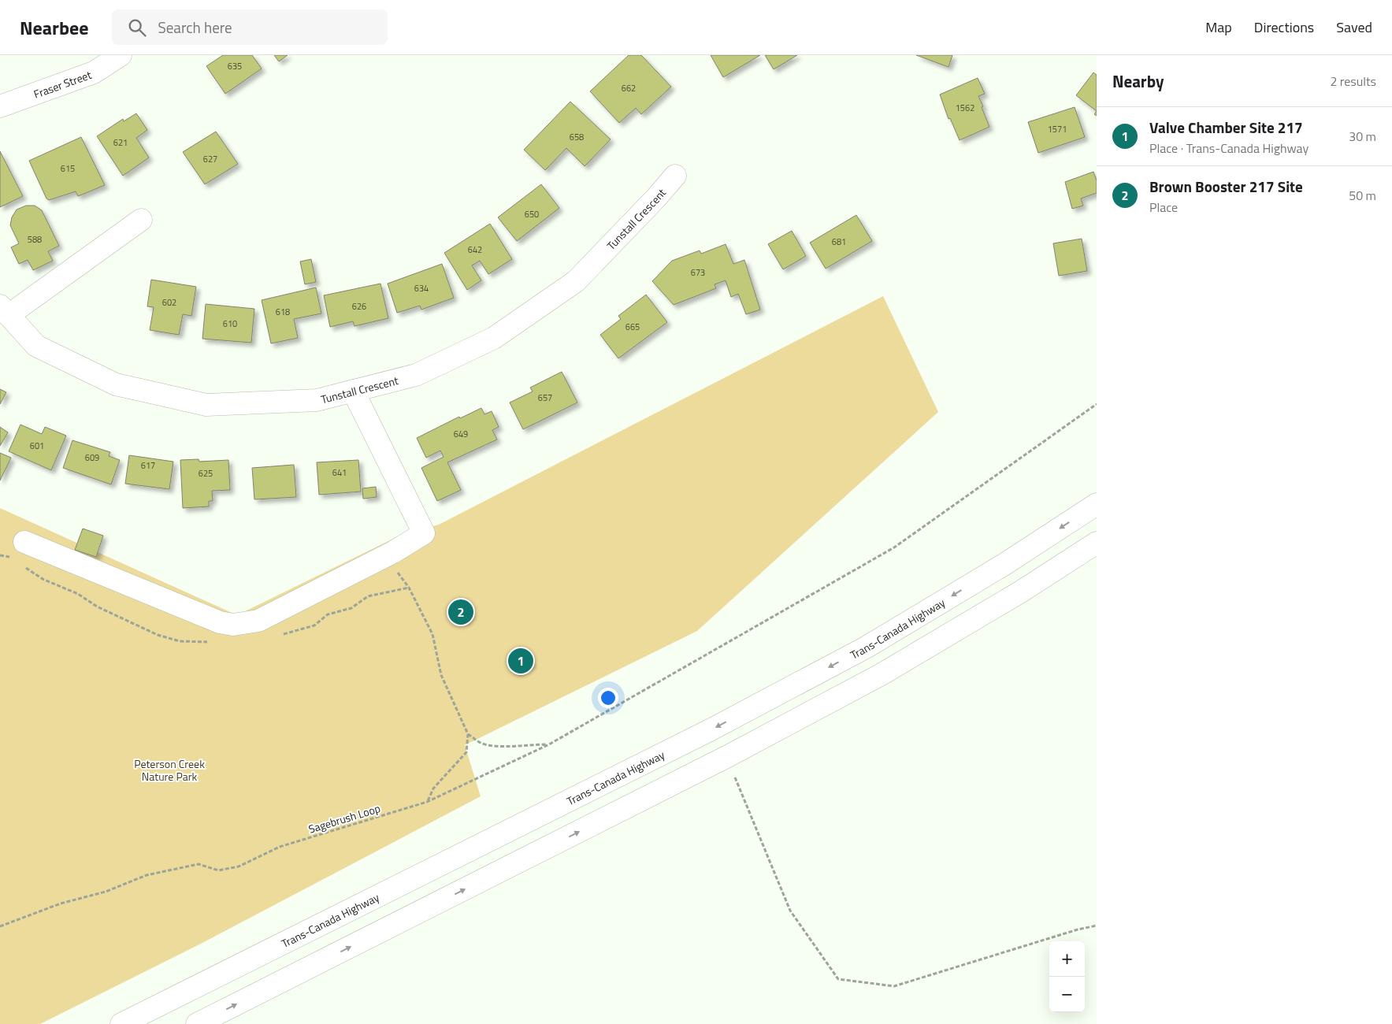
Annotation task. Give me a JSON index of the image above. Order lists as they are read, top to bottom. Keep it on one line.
{"streets":{"main road":["Fraser Street","Tunstall Crescent","Trans-Canada Highway"],"path":["Sagebrush Loop"]},"parks":["Peterson Creek Nature Park"],"house_numbers":["635","662","1562","1571","658","621","627","615","650","588","681","642","673","634","602","626","618","610","665","657","649","601","609","617","641","625"],"page":{"header":"Nearbee","search":"Search here","nav":["Map","Directions","Saved"],"heading":["Nearby","2 results"],"list":[{"mark":"1","name":"Valve Chamber Site 217","note":"Place · Trans-Canada Highway","value":"30 m"},{"mark":"2","name":"Brown Booster 217 Site","note":"Place","value":"50 m"}],"pins":["2","1"],"map_buttons":["+","−"]}}
